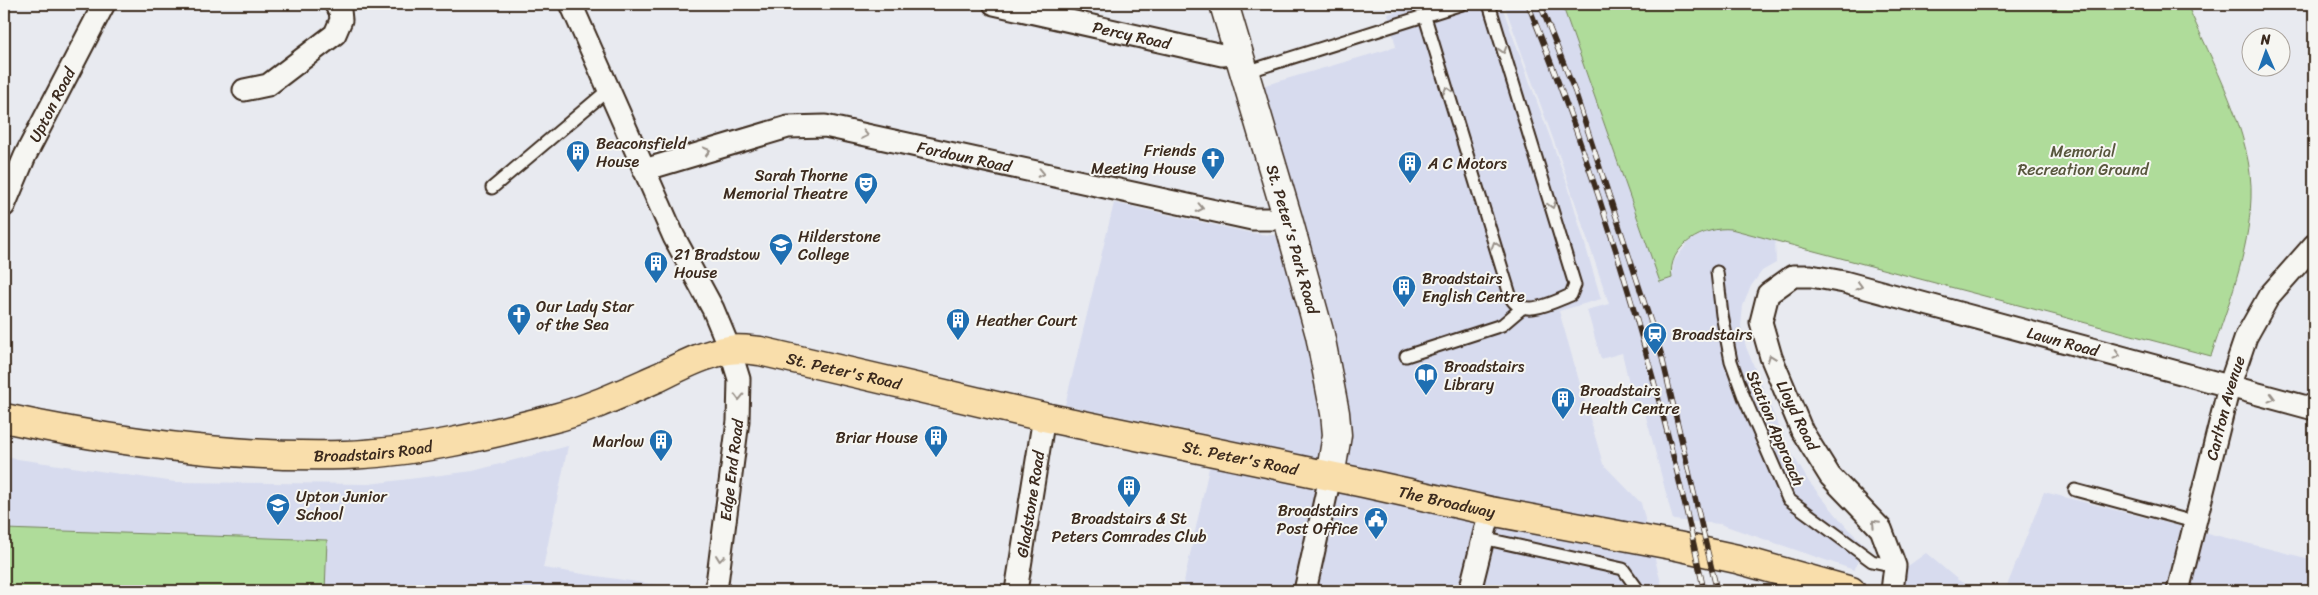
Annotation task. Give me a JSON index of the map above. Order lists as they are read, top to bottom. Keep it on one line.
{"streets":{"main road":["St. Peter's Park Road","St. Peter's Road","Broadstairs Road","The Broadway"],"street":["Percy Road","Upton Road","Fordoun Road","Lawn Road","Carlton Avenue","Lloyd Road","Edge End Road","Gladstone Road"],"lane":["Station Approach"]},"crossings":[["Percy Road","St. Peter's Park Road"],["Fordoun Road","St. Peter's Park Road"],["St. Peter's Park Road","St. Peter's Road"],["St. Peter's Park Road","The Broadway"],["Lawn Road","Carlton Avenue"],["Lawn Road","Lloyd Road"],["St. Peter's Road","Broadstairs Road"],["St. Peter's Road","Edge End Road"],["St. Peter's Road","The Broadway"],["St. Peter's Road","Gladstone Road"],["Lloyd Road","Station Approach"],["Broadstairs Road","Edge End Road"]],"one_way":["Fordoun Road","Lawn Road","Lloyd Road","Edge End Road"],"parks":["Memorial Recreation Ground"],"places":{"building":["Beaconsfield House","A C Motors","21 Bradstow House","Broadstairs English Centre","Heather Court","Broadstairs Health Centre","Briar House","Marlow","Broadstairs & St Peters Comrades Club"],"church":["Friends Meeting House","Our Lady Star of the Sea"],"theatre":["Sarah Thorne Memorial Theatre"],"school or university":["Hilderstone College","Upton Junior School"],"station":["Broadstairs"],"library":["Broadstairs Library"],"public building":["Broadstairs Post Office"]},"north":"top"}
